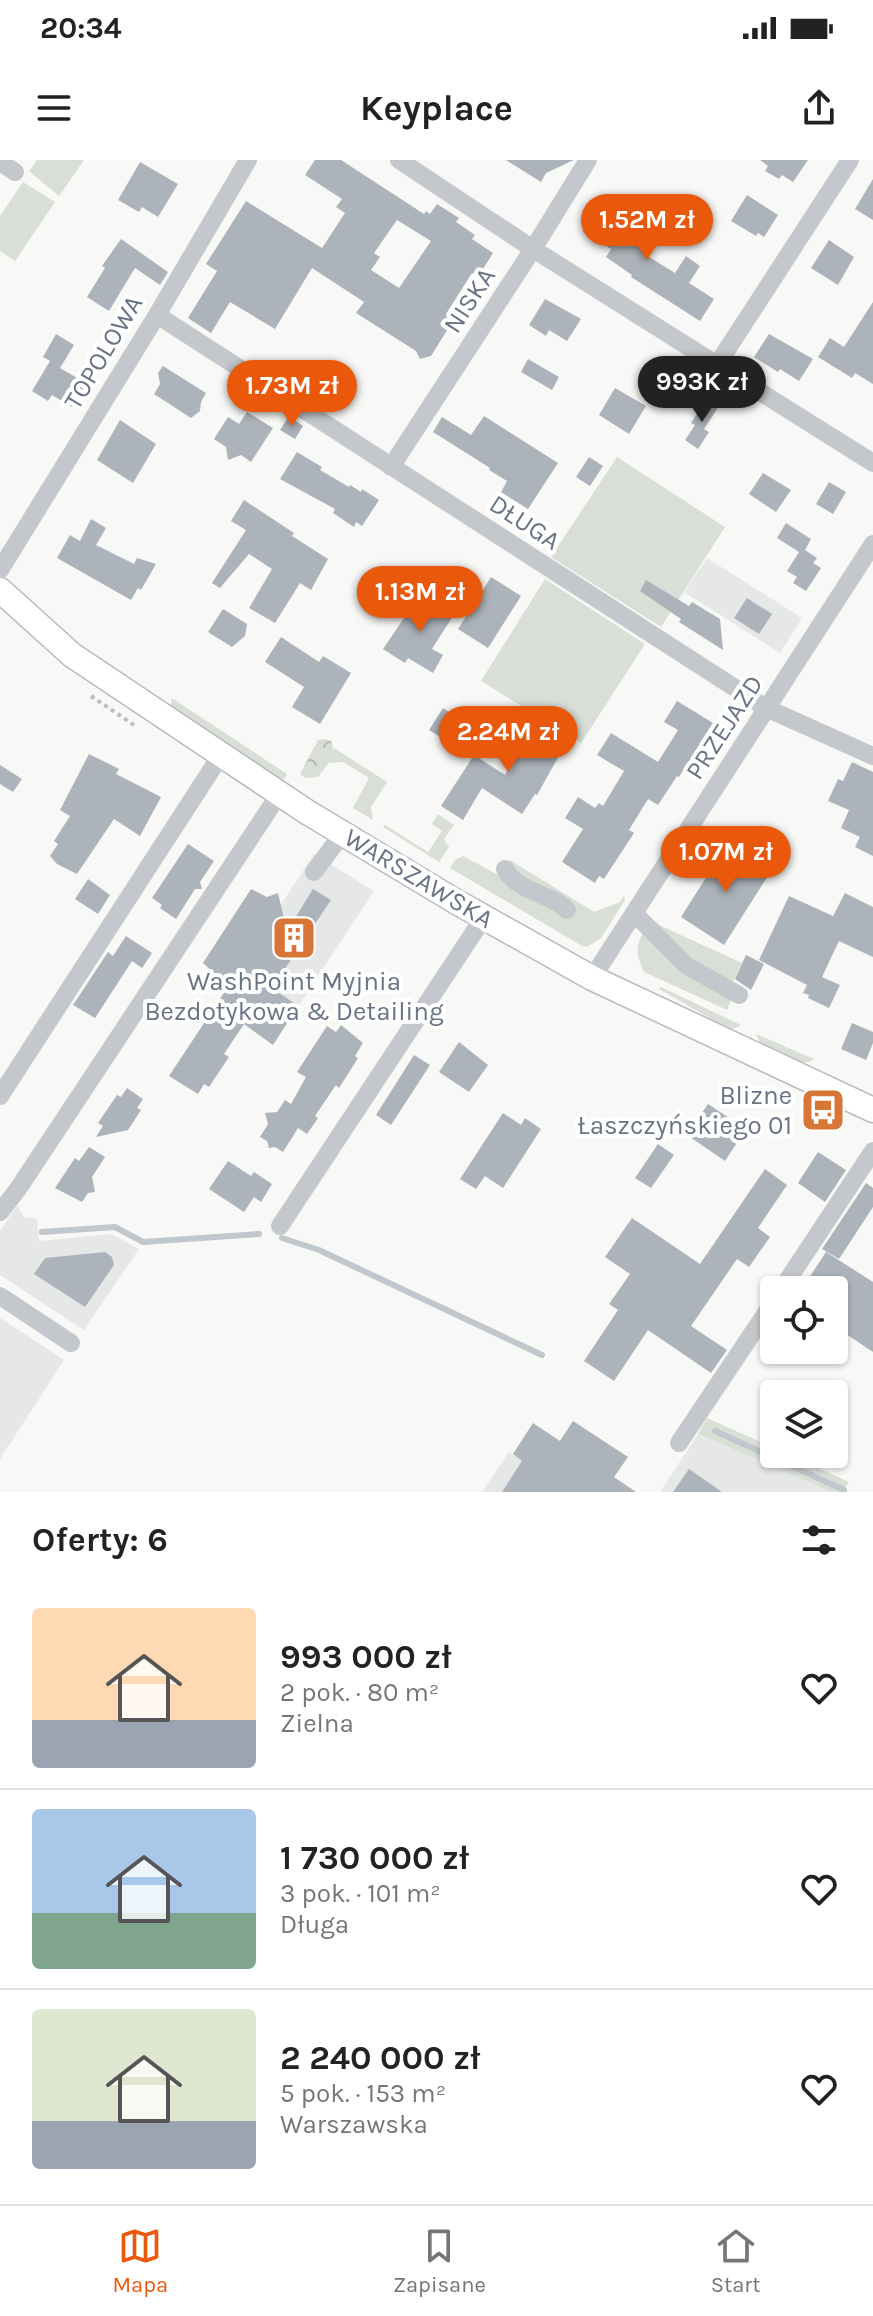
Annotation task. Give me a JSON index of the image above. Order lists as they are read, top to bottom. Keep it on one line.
{"streets":{"main road":["WARSZAWSKA"],"street":["NISKA","TOPOLOWA","DŁUGA","PRZEJAZD"]},"crossings":[["NISKA","DŁUGA"],["TOPOLOWA","DŁUGA"],["DŁUGA","PRZEJAZD"],["PRZEJAZD","WARSZAWSKA"]],"places":{"building":["WashPoint Myjnia Bezdotykowa & Detailing"],"bus stop":["Blizne Łaszczyńskiego 01"]},"page":{"status":"20:34","header":"Keyplace","price":["1.52M zł","993K zł","1.73M zł","1.13M zł","2.24M zł","1.07M zł"],"heading":"Oferty: 6","list":[{"name":"993 000 zł","note":"2 pok. · 80 m² · Zielna"},{"name":"1 730 000 zł","note":"3 pok. · 101 m² · Długa"},{"name":"2 240 000 zł","note":"5 pok. · 153 m² · Warszawska"}],"tabs":["Mapa","Zapisane","Start"]}}
